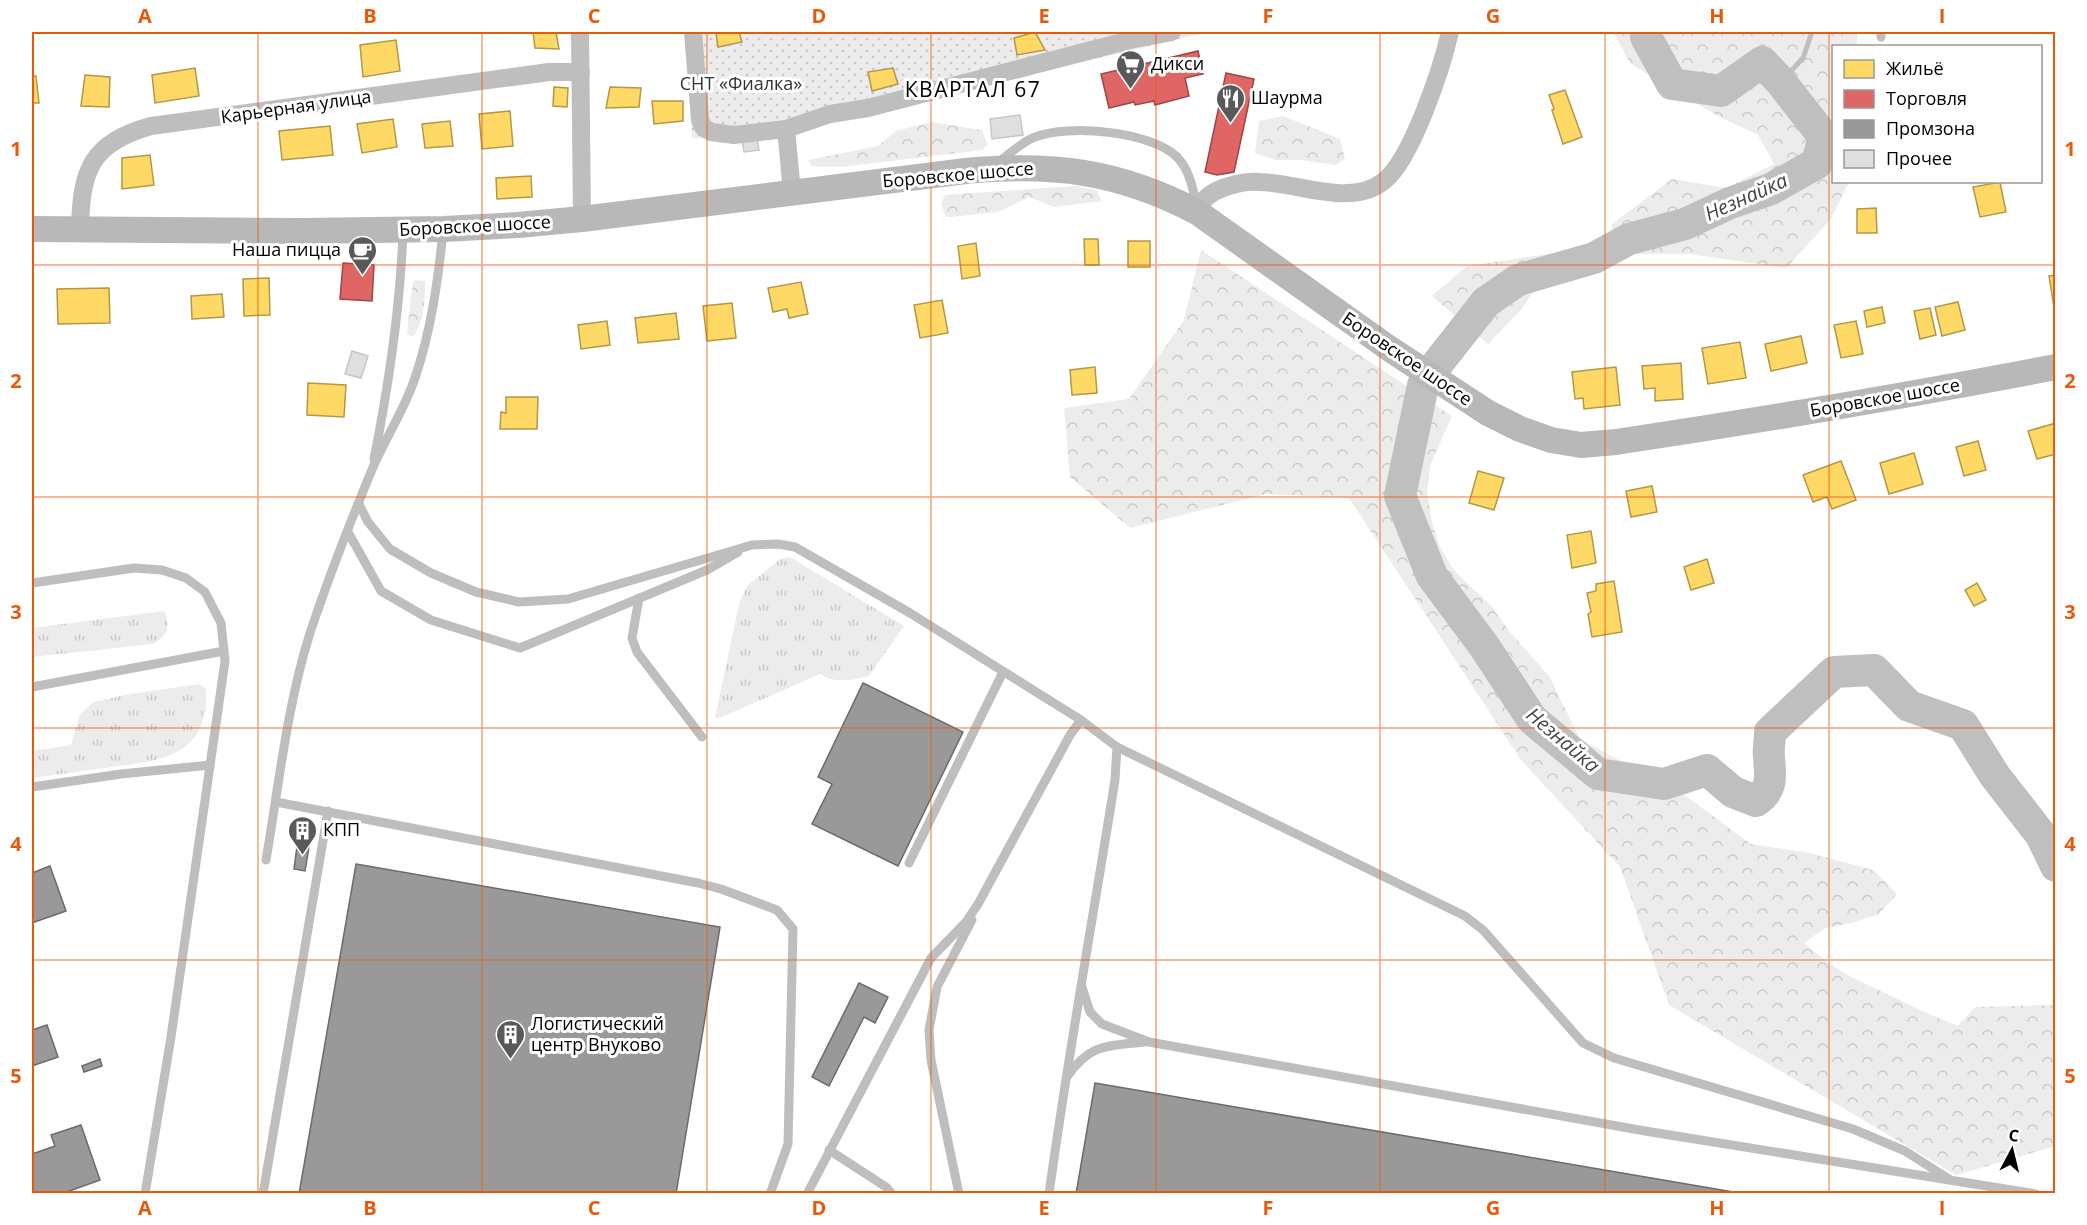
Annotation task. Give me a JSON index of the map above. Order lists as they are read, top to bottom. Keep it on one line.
{"streets":{"main road":["Боровское шоссе"],"street":["Карьерная улица"]},"crossings":[["Карьерная улица","Боровское шоссе"]],"districts":["КВАРТАЛ 67"],"water":["Незнайка"],"parks":["СНТ «Фиалка»"],"places":{"supermarket":["Дикси"],"restaurant":["Шаурма"],"cafe":["Наша пицца"],"building":["КПП","Логистический центр Внуково"]},"legend":["Жильё","Торговля","Промзона","Прочее"],"north":"top","grid":{"columns":["A","B","C","D","E","F","G","H","I"],"rows":["1","2","3","4","5"]}}
